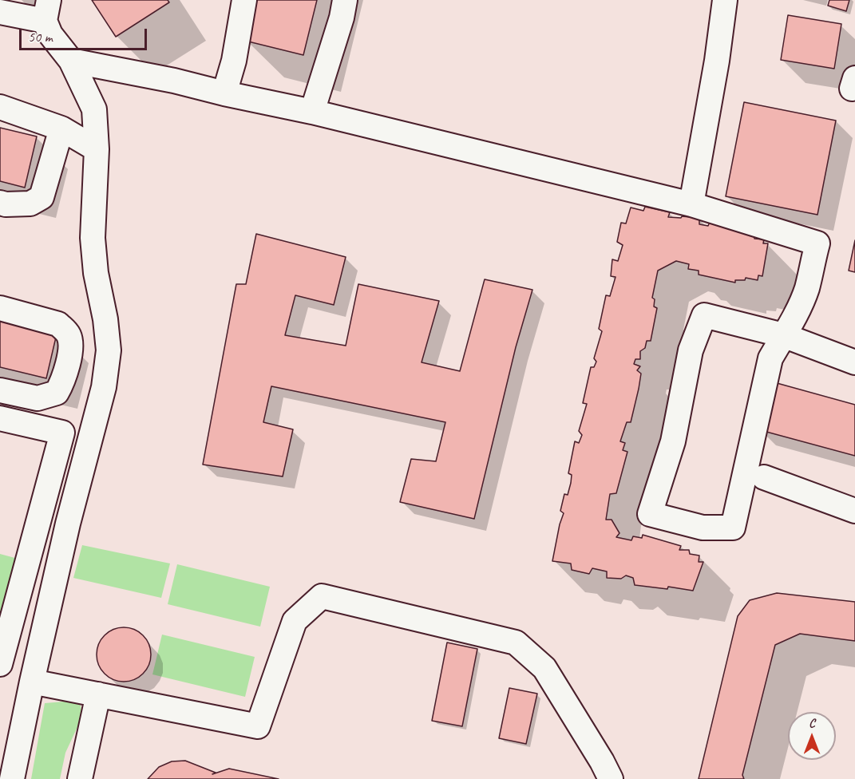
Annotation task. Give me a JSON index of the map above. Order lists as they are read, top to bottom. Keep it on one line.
{"scale_bar":"50 m","north":"top"}
